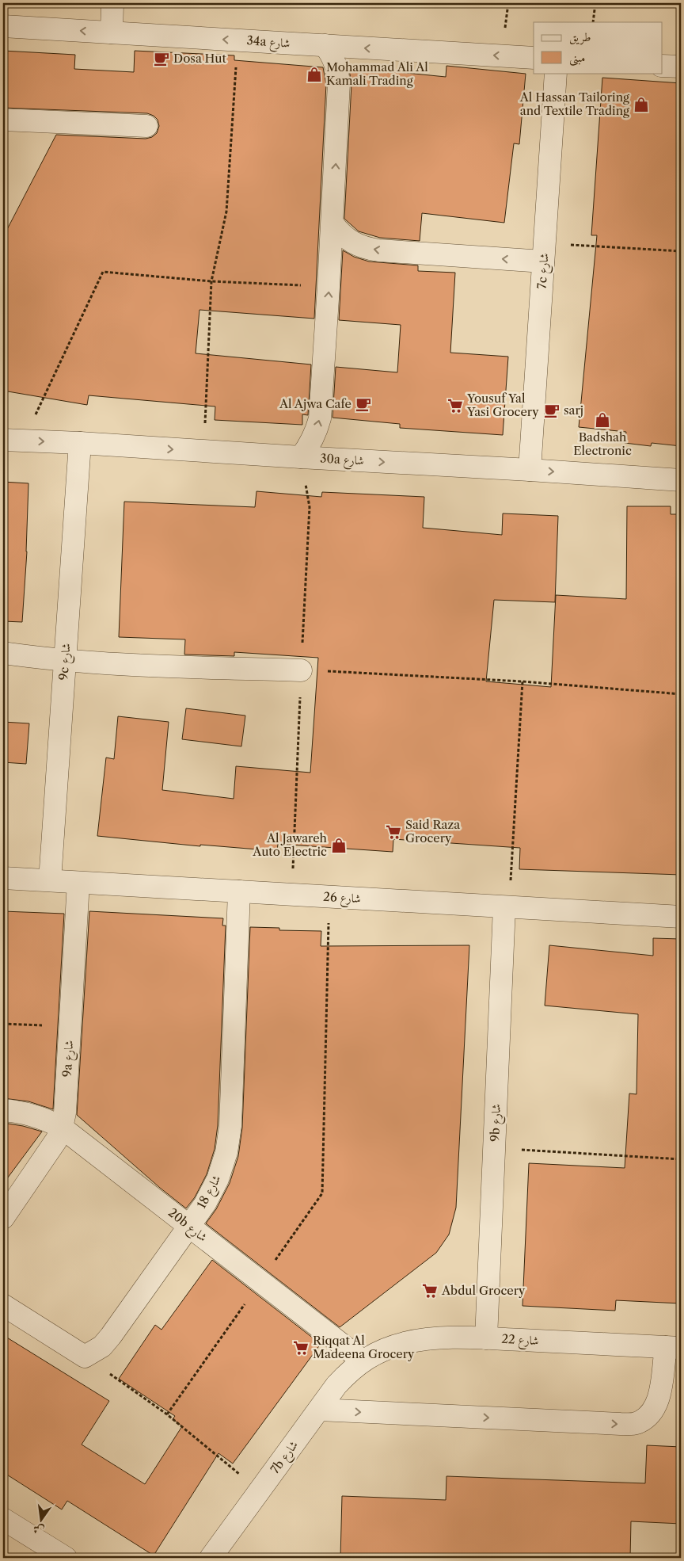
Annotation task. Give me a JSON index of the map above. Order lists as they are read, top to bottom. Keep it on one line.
{"streets":{"street":["34a شارع","7c شارع","30a شارع","9c شارع","شارع 26","9a شارع","9b شارع","شارع 18","20b شارع","شارع 22","7b شارع"]},"crossings":[["7c شارع","30a شارع"],["30a شارع","9c شارع"],["9c شارع","شارع 26"],["شارع 26","9a شارع"],["شارع 26","9b شارع"],["شارع 26","شارع 18"],["9a شارع","20b شارع"],["9b شارع","شارع 22"],["شارع 18","20b شارع"],["20b شارع","شارع 22"],["20b شارع","7b شارع"],["شارع 22","7b شارع"]],"one_way":["30a شارع"],"places":{"cafe":["Dosa Hut","Al Ajwa Cafe","sarj"],"shop":["Mohammad Ali Al Kamali Trading","Al Hassan Tailoring and Textile Trading","Badshah Electronic","Al Jawareh Auto Electric"],"supermarket":["Yousuf Yal Yasi Grocery","Said Raza Grocery","Abdul Grocery","Riqqat Al Madeena Grocery"]},"legend":["طريق","مبنى"],"north":"bottom"}
